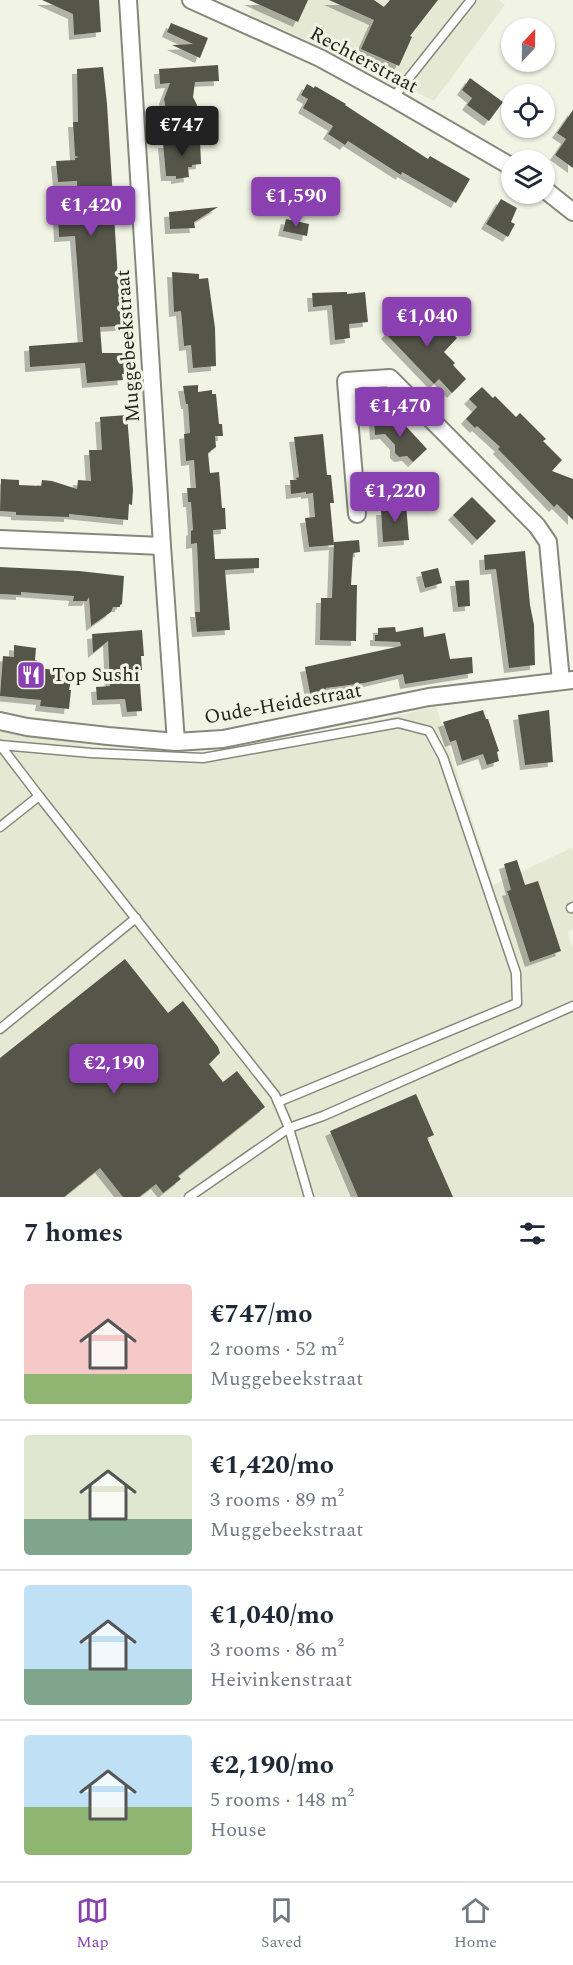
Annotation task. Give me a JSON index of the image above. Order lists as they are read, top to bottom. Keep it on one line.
{"streets":{"street":["Rechterstraat","Muggebeekstraat","Oude-Heidestraat"]},"crossings":[["Muggebeekstraat","Oude-Heidestraat"]],"places":{"restaurant":["Top Sushi"]},"north":"top","page":{"price":["€747","€1,590","€1,420","€1,040","€1,470","€1,220","€2,190"],"heading":"7 homes","list":[{"name":"€747/mo","note":"2 rooms · 52 m² · Muggebeekstraat"},{"name":"€1,420/mo","note":"3 rooms · 89 m² · Muggebeekstraat"},{"name":"€1,040/mo","note":"3 rooms · 86 m² · Heivinkenstraat"},{"name":"€2,190/mo","note":"5 rooms · 148 m² · House"}],"tabs":["Map","Saved","Home"]}}
